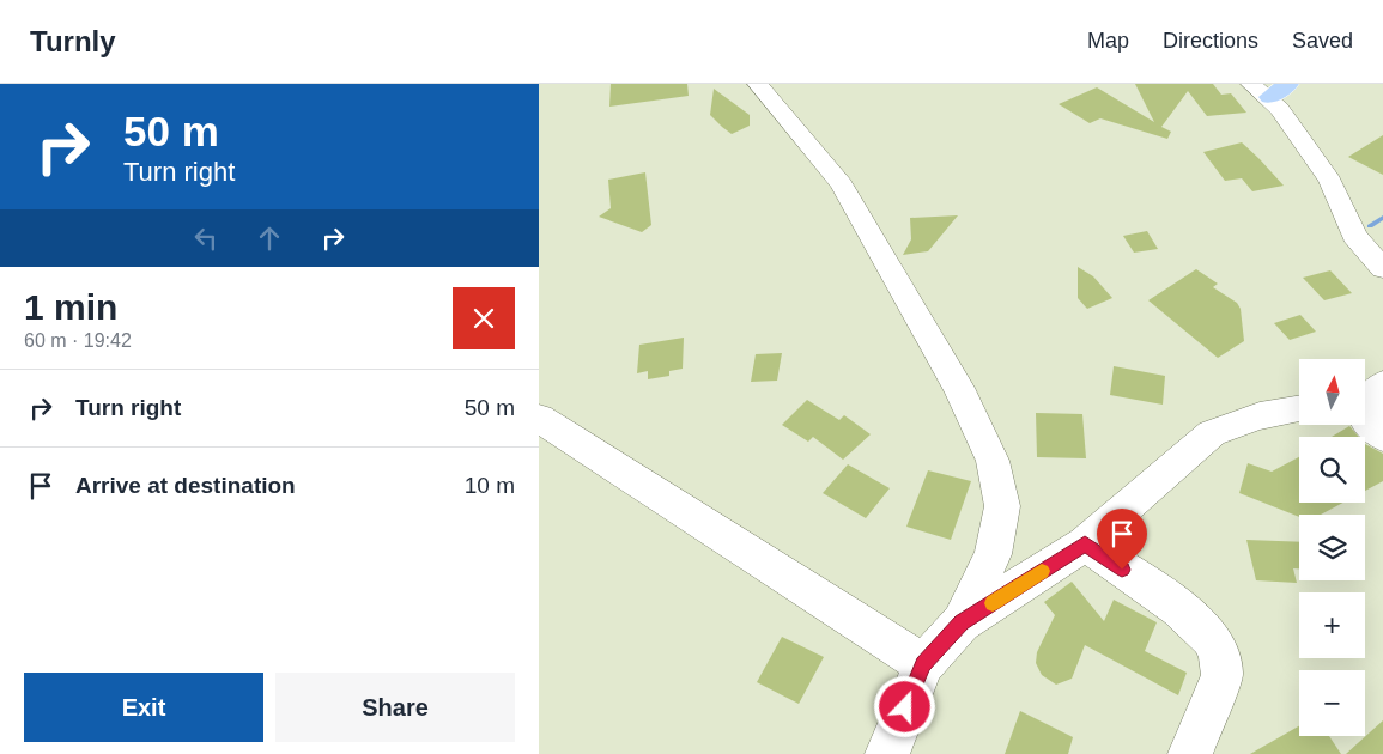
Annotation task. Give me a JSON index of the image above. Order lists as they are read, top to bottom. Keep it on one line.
{"north":"top","page":{"header":"Turnly","nav":["Map","Directions","Saved"],"turn":["50 m","Turn right"],"heading":["1 min","60 m · 19:42"],"map_buttons":["+","−"],"list":[{"name":"Turn right","value":"50 m"},{"name":"Arrive at destination","value":"10 m"}],"buttons":["Exit","Share"]}}
